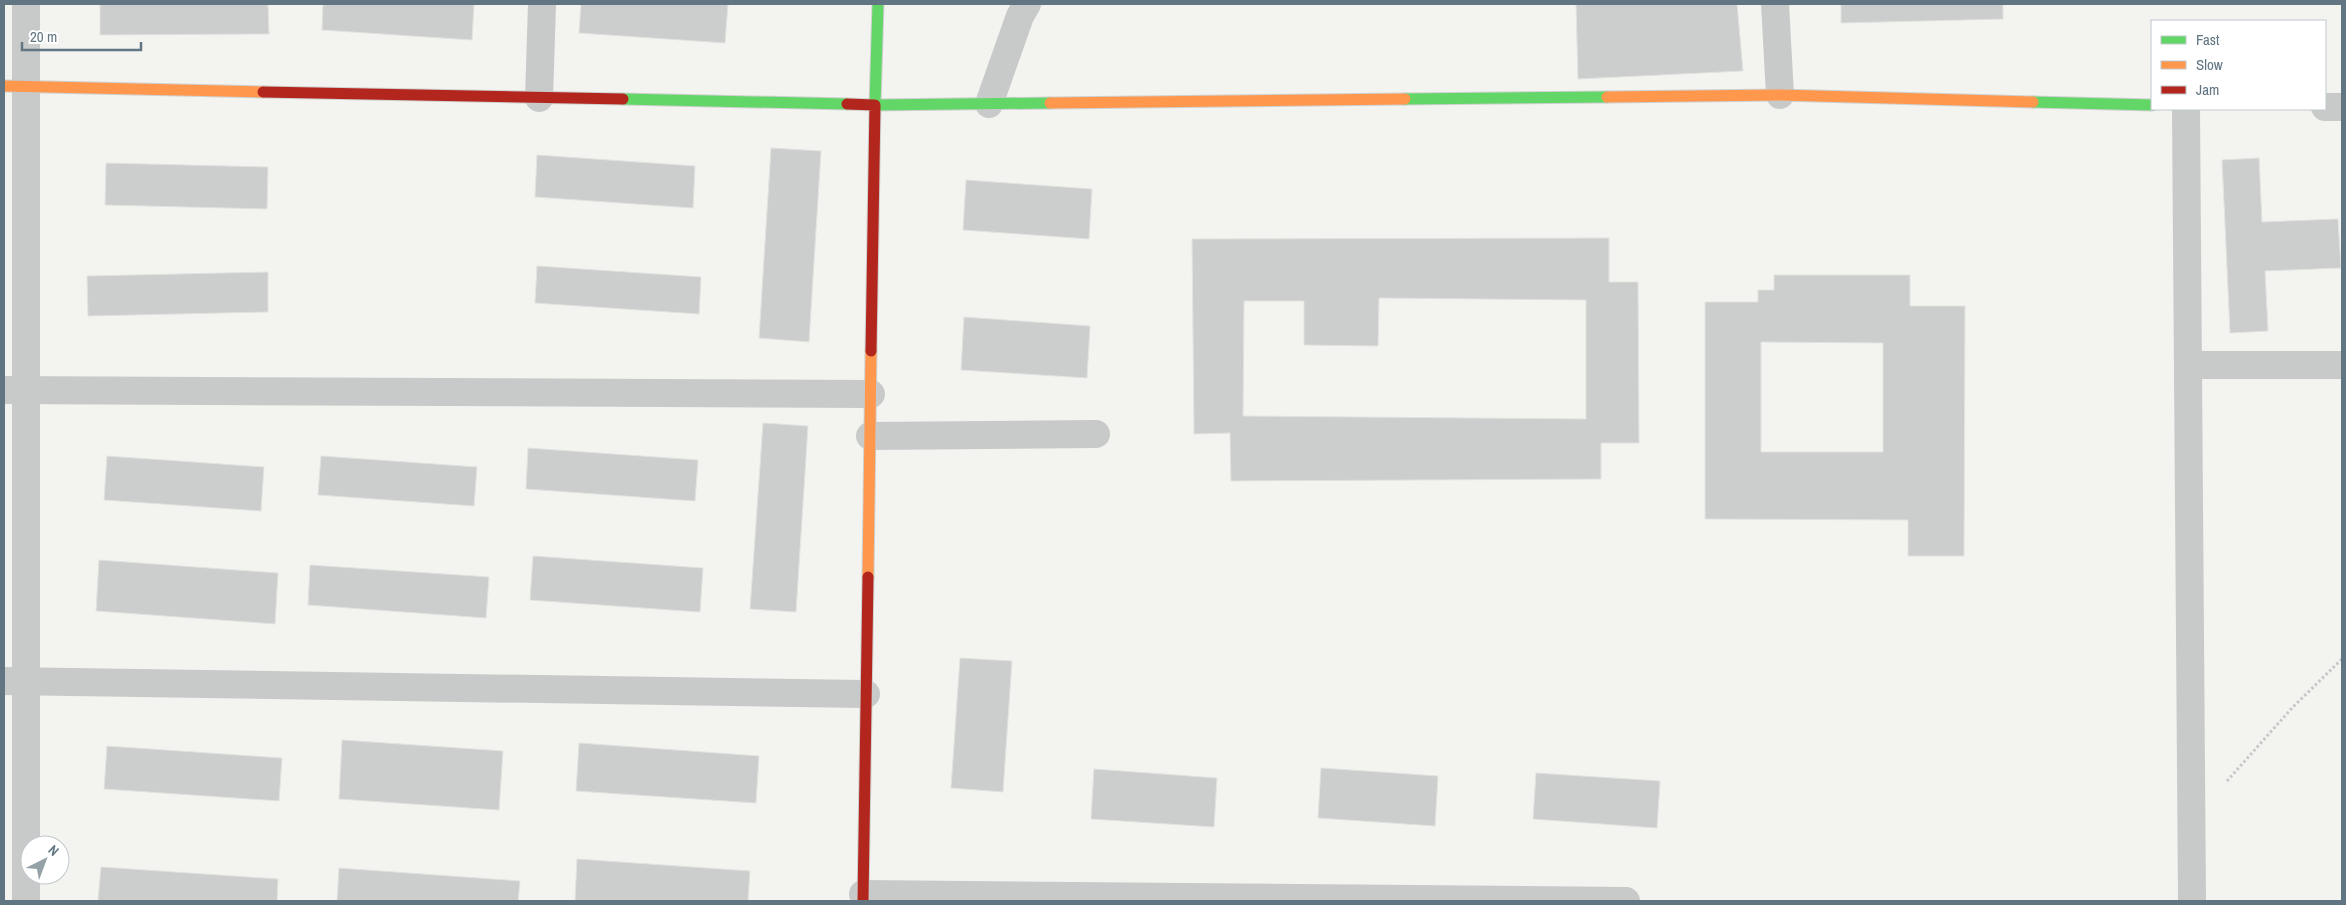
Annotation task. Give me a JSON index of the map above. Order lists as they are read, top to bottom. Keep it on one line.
{"legend":["Fast","Slow","Jam"],"scale_bar":"20 m","north":"top right"}
